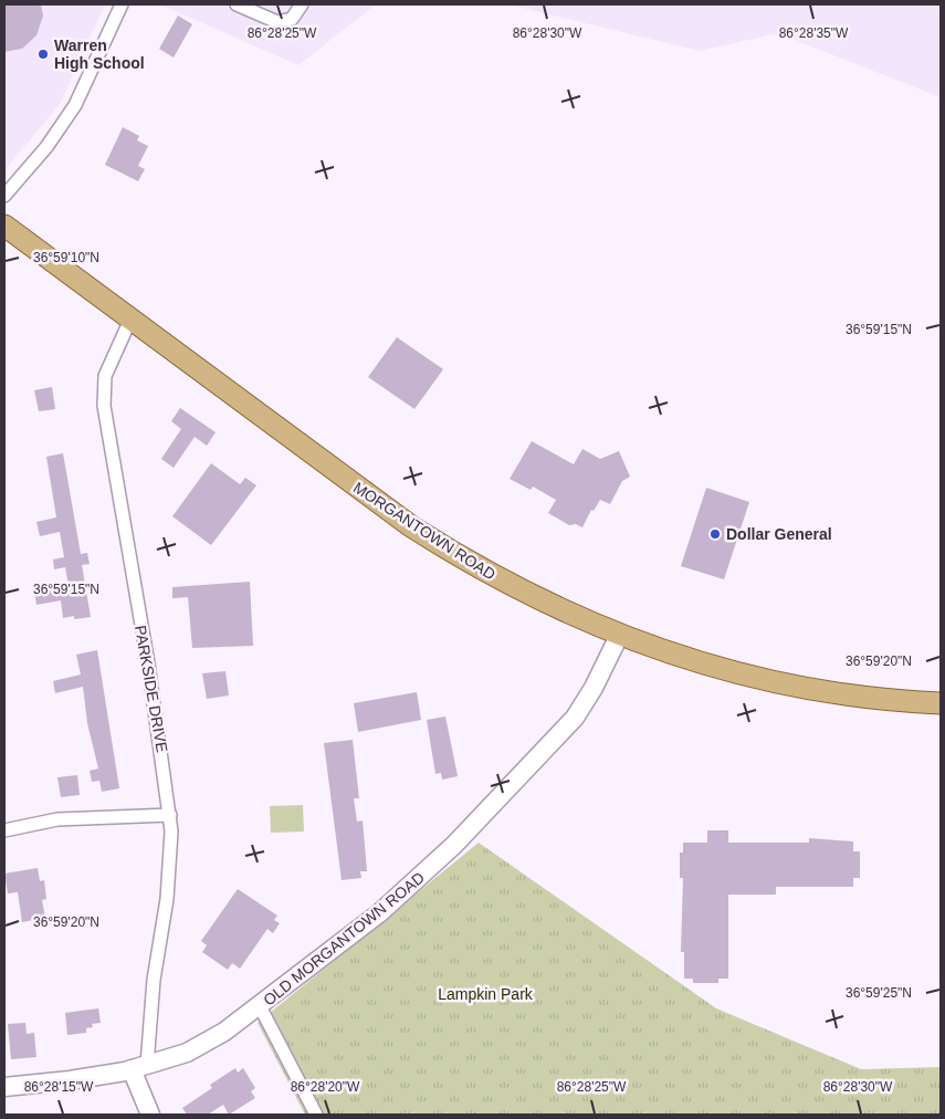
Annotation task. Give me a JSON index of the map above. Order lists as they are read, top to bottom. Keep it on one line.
{"streets":{"main road":["MORGANTOWN ROAD"],"street":["PARKSIDE DRIVE","OLD MORGANTOWN ROAD"]},"crossings":[["MORGANTOWN ROAD","PARKSIDE DRIVE"],["MORGANTOWN ROAD","OLD MORGANTOWN ROAD"],["PARKSIDE DRIVE","OLD MORGANTOWN ROAD"]],"parks":["Lampkin Park"],"places":["Warren High School","Dollar General"],"coordinates":["86°28'25\"W","86°28'30\"W","86°28'35\"W","36°59'10\"N","36°59'15\"N","36°59'20\"N","36°59'25\"N","86°28'15\"W","86°28'20\"W"]}
